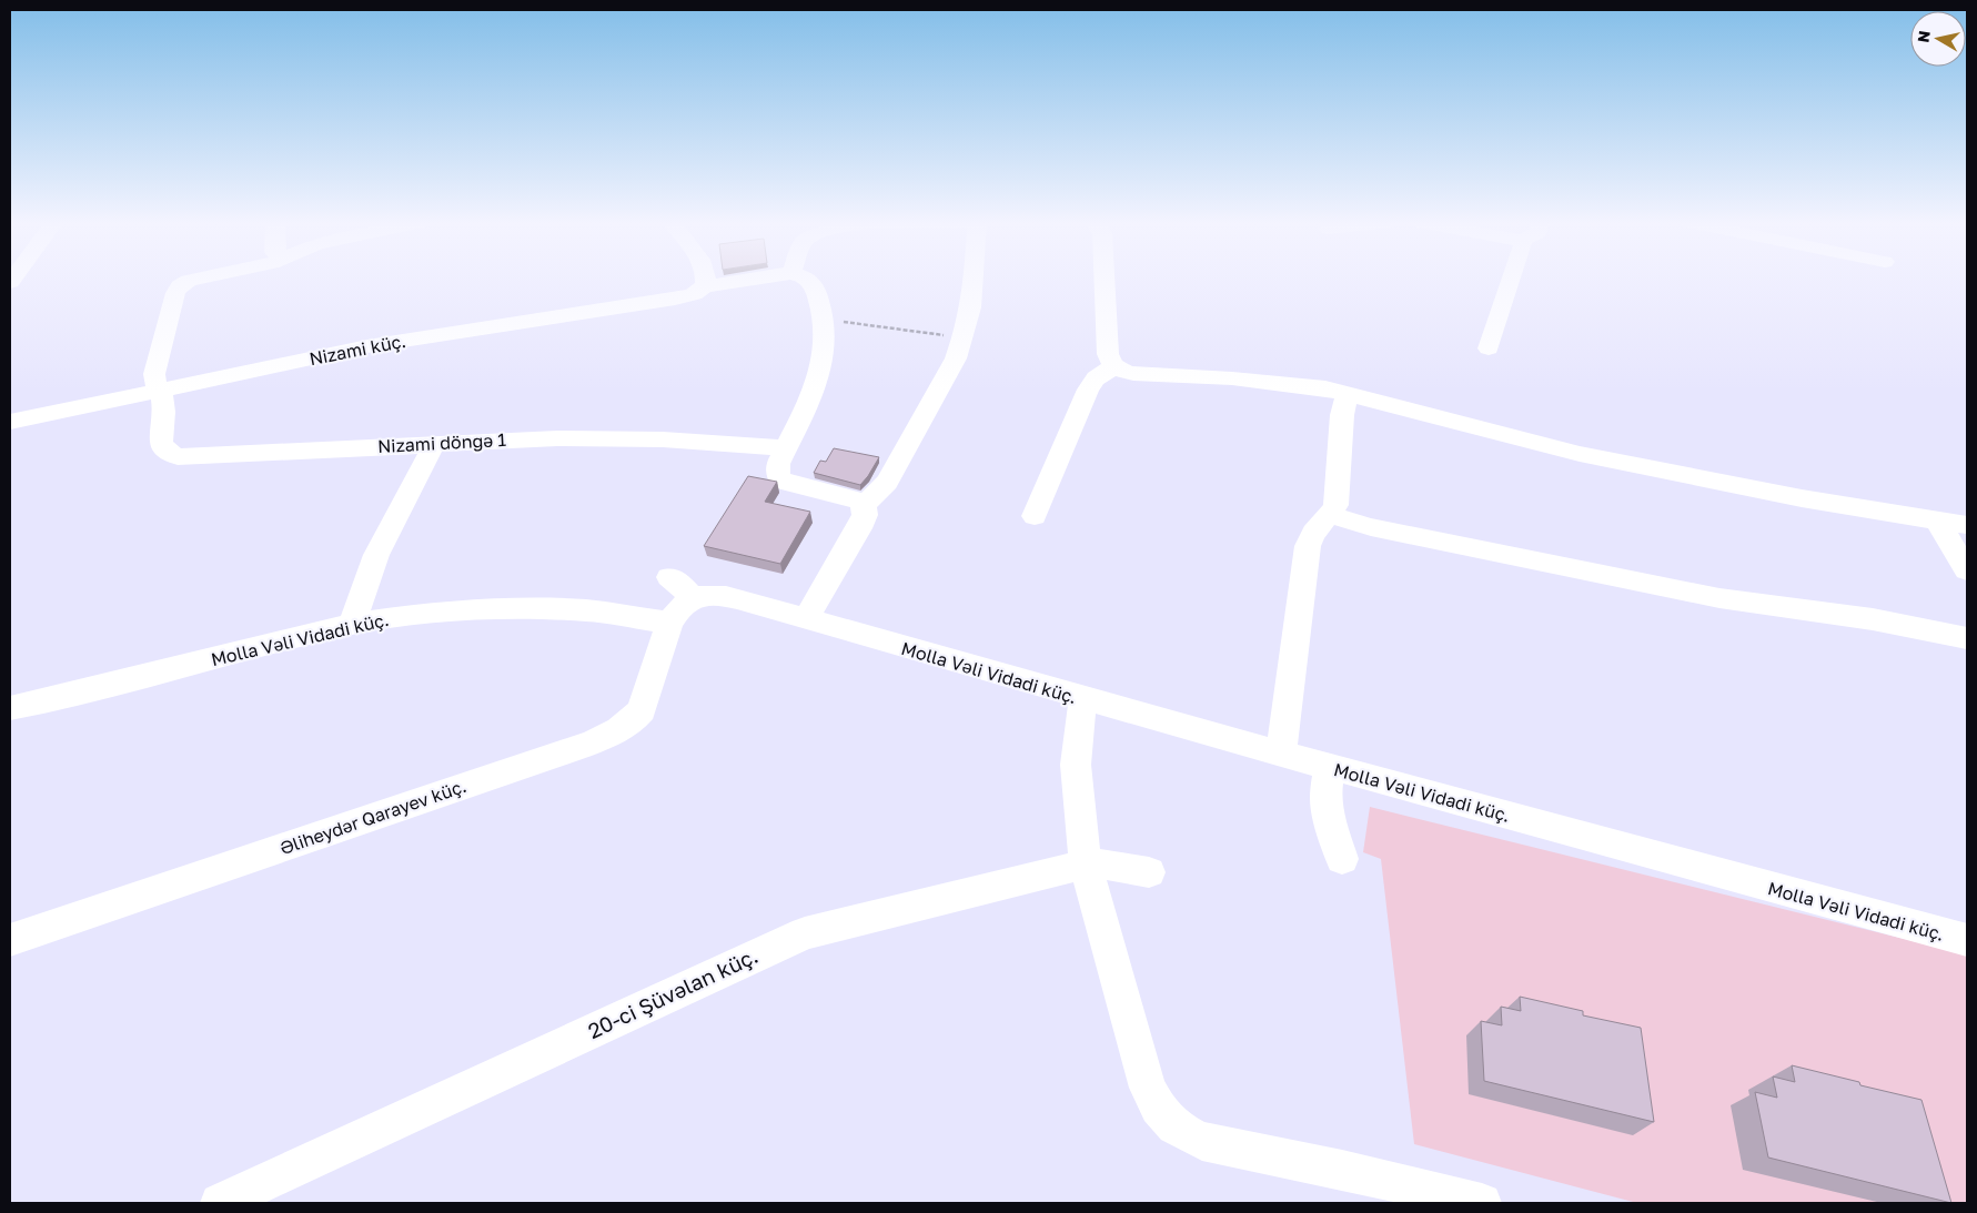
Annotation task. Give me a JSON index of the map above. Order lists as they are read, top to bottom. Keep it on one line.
{"streets":{"street":["Nizami küç.","Nizami döngə 1","Molla Vəli Vidadi küç.","Əliheydər Qarayev küç.","20-ci Şüvəlan küç."]},"crossings":[["Nizami küç.","Nizami döngə 1"],["Molla Vəli Vidadi küç.","Əliheydər Qarayev küç."]],"north":"left"}
